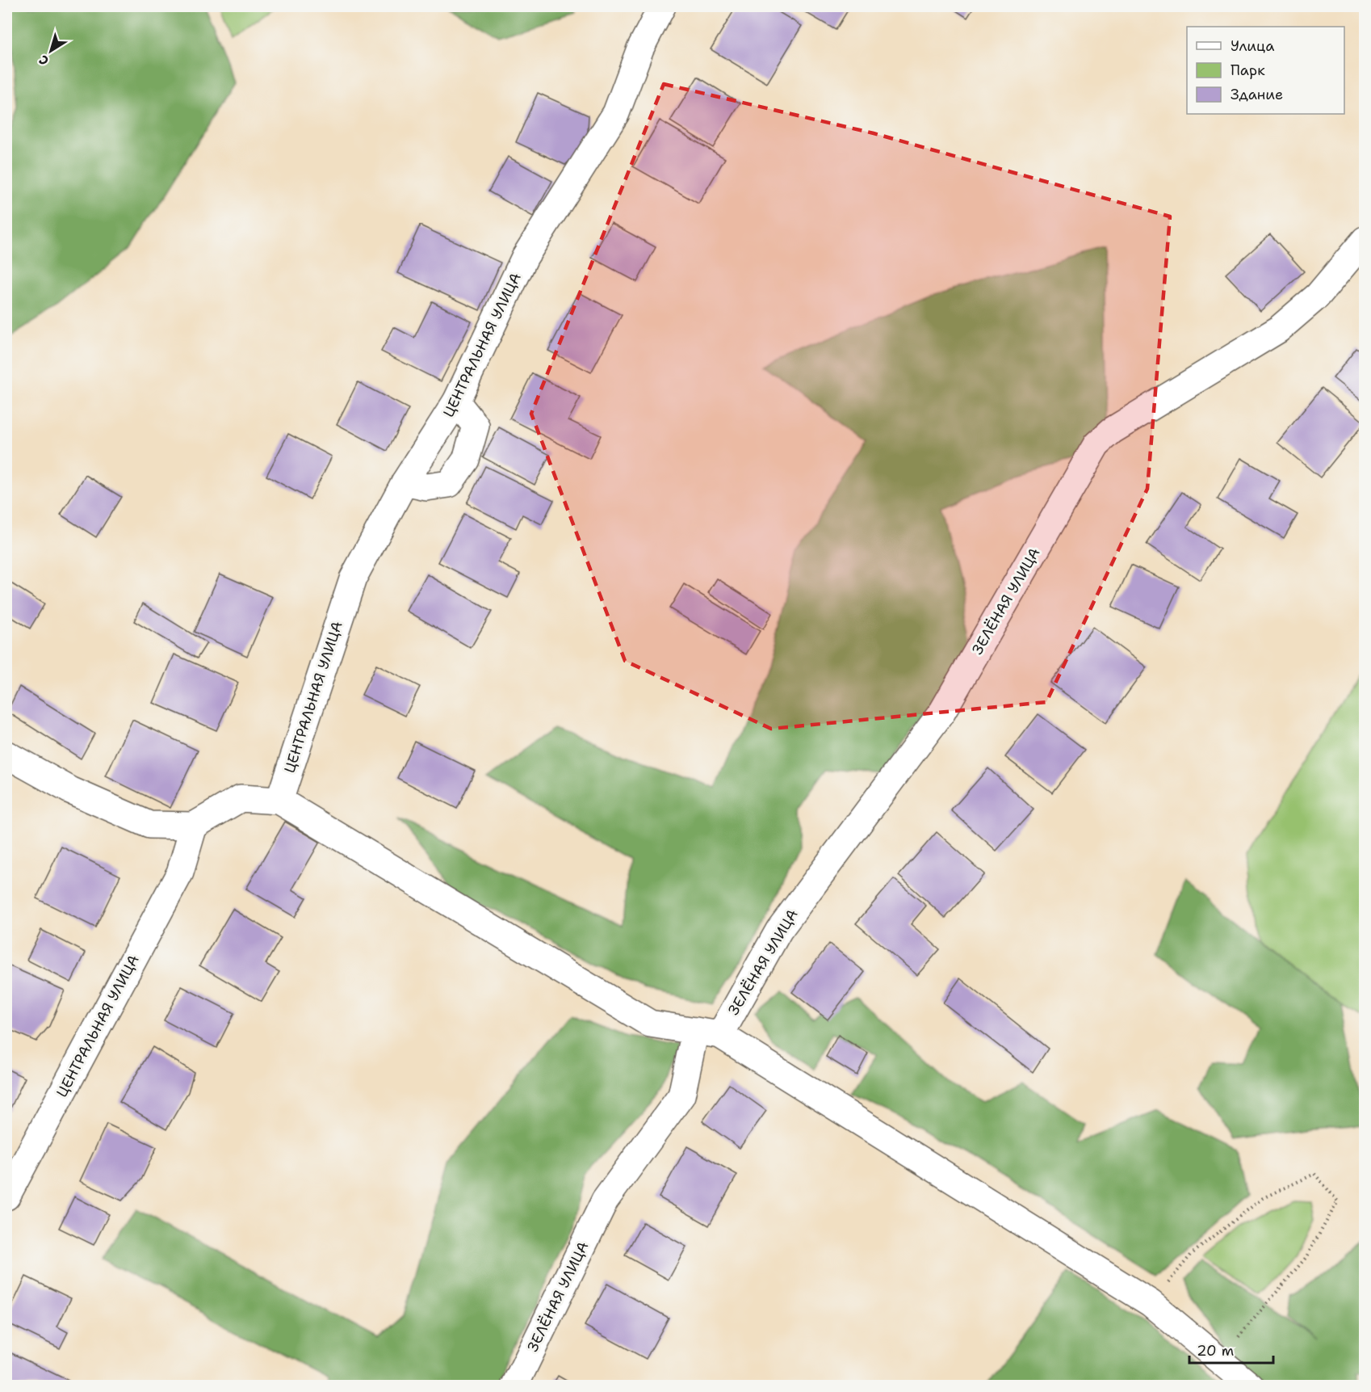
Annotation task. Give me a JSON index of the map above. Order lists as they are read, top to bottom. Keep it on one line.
{"streets":{"street":["ЦЕНТРАЛЬНАЯ УЛИЦА","ЗЕЛЁНАЯ УЛИЦА"]},"legend":["Улица","Парк","Здание"],"scale_bar":"20 m","north":"bottom left"}
